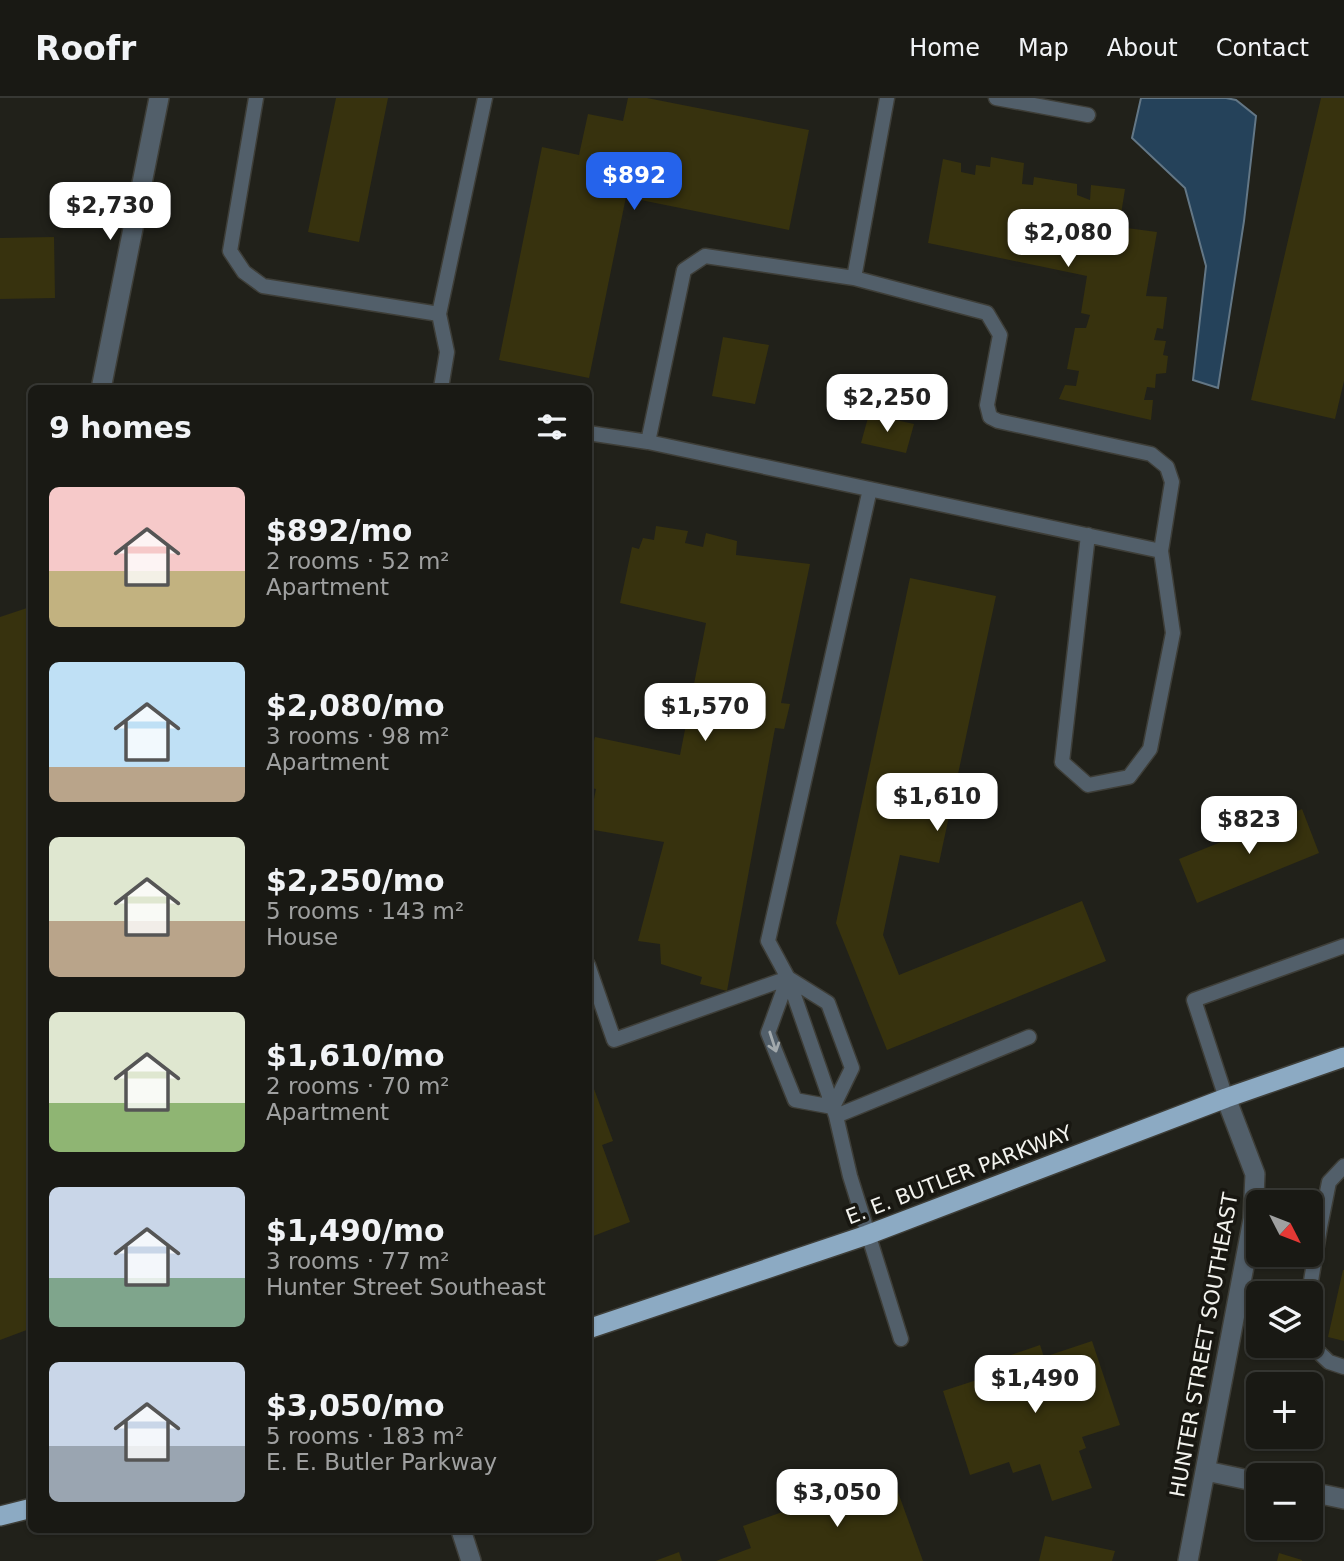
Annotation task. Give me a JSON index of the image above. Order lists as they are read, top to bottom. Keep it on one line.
{"streets":{"highway":["E. E. BUTLER PARKWAY"],"street":["HUNTER STREET SOUTHEAST"]},"crossings":[["E. E. BUTLER PARKWAY","HUNTER STREET SOUTHEAST"]],"north":"bottom right","page":{"header":"Roofr","nav":["Home","Map","About","Contact"],"price":["$892","$2,730","$2,080","$2,250","$1,570","$1,610","$823","$1,490","$3,050"],"heading":"9 homes","list":[{"name":"$892/mo","note":"2 rooms · 52 m² · Apartment"},{"name":"$2,080/mo","note":"3 rooms · 98 m² · Apartment"},{"name":"$2,250/mo","note":"5 rooms · 143 m² · House"},{"name":"$1,610/mo","note":"2 rooms · 70 m² · Apartment"},{"name":"$1,490/mo","note":"3 rooms · 77 m² · Hunter Street Southeast"},{"name":"$3,050/mo","note":"5 rooms · 183 m² · E. E. Butler Parkway"}],"map_buttons":["+","−"]}}
